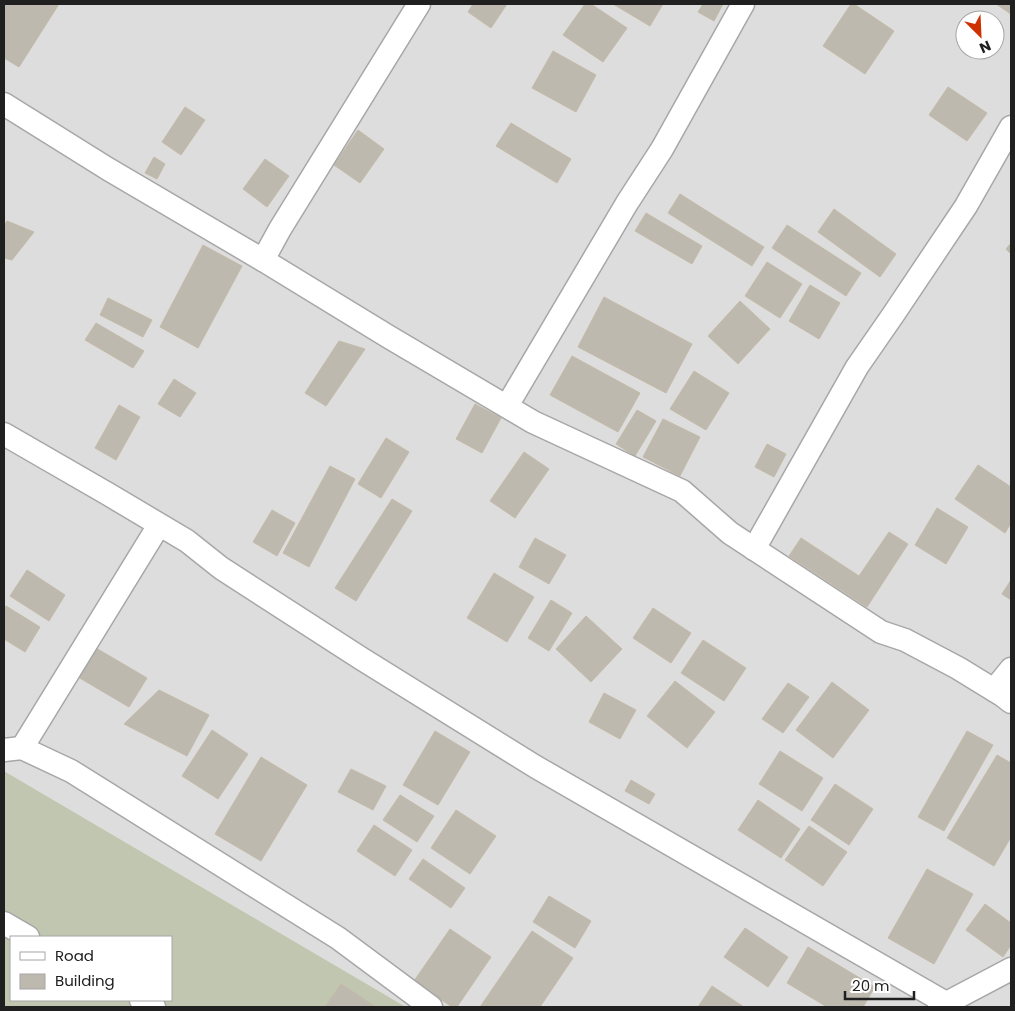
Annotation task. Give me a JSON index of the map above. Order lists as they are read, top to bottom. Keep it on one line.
{"legend":["Road","Building"],"scale_bar":"20 m","north":"bottom right"}
